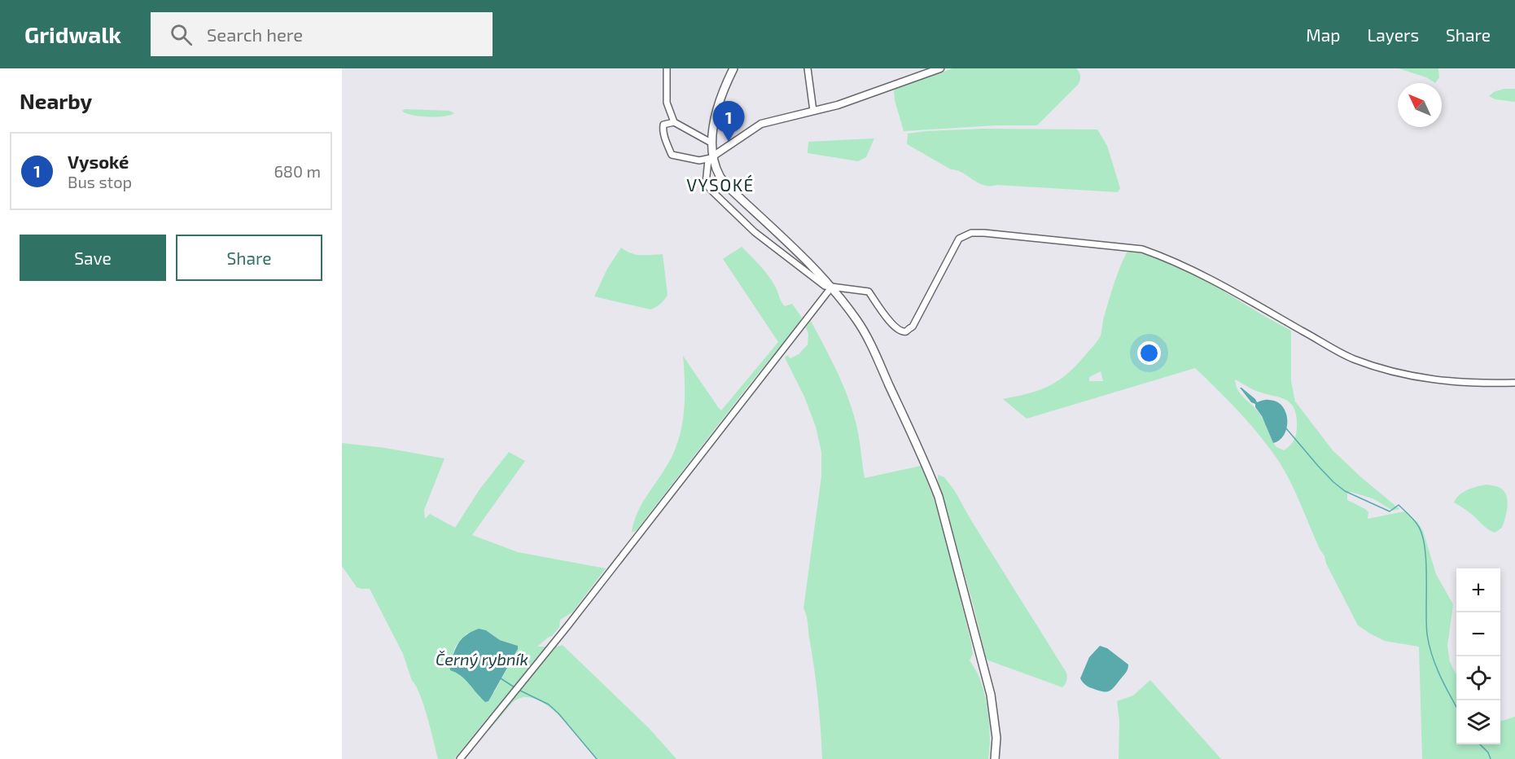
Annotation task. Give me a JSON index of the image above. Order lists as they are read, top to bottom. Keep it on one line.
{"districts":["VYSOKÉ"],"water":["Černý rybník"],"north":"top left","page":{"header":"Gridwalk","search":"Search here","nav":["Map","Layers","Share"],"heading":"Nearby","pins":"1","list":[{"mark":"1","name":"Vysoké","note":"Bus stop","value":"680 m"}],"buttons":["Save","Share"],"map_buttons":["+","−"]}}
